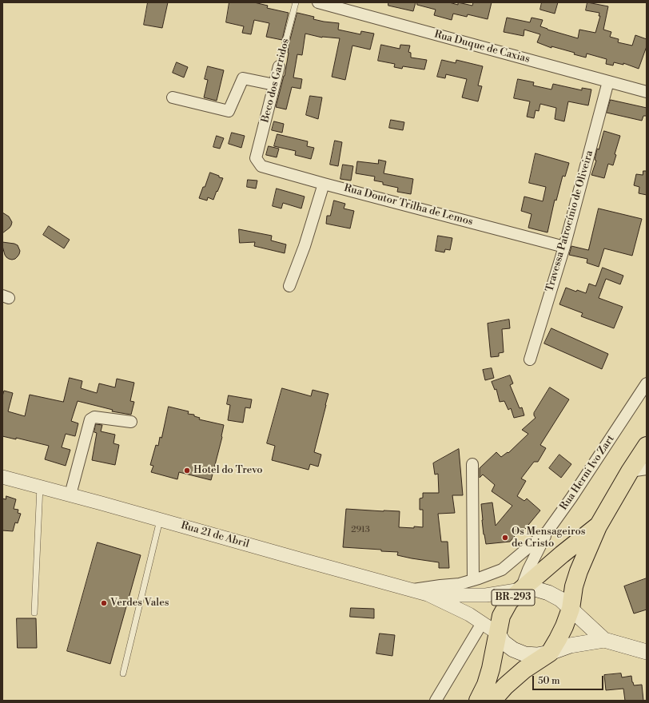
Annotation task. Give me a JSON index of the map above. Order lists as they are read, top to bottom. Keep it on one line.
{"streets":{"highway":["BR-293"],"street":["Rua Duque de Caxias","Beco dos Garridos","Rua Doutor Trilha de Lemos","Travessa Patrocínio de Oliveira","Rua Herni Ivo Zart","Rua 21 de Abril"]},"crossings":[["Rua Duque de Caxias","Travessa Patrocínio de Oliveira"],["Beco dos Garridos","Rua Doutor Trilha de Lemos"],["Rua Doutor Trilha de Lemos","Travessa Patrocínio de Oliveira"],["Rua Herni Ivo Zart","Rua 21 de Abril"],["Rua 21 de Abril","BR-293"]],"places":["Hotel do Trevo","Os Mensageiros de Cristo","Verdes Vales"],"house_numbers":["2913"],"scale_bar":"50 m"}
